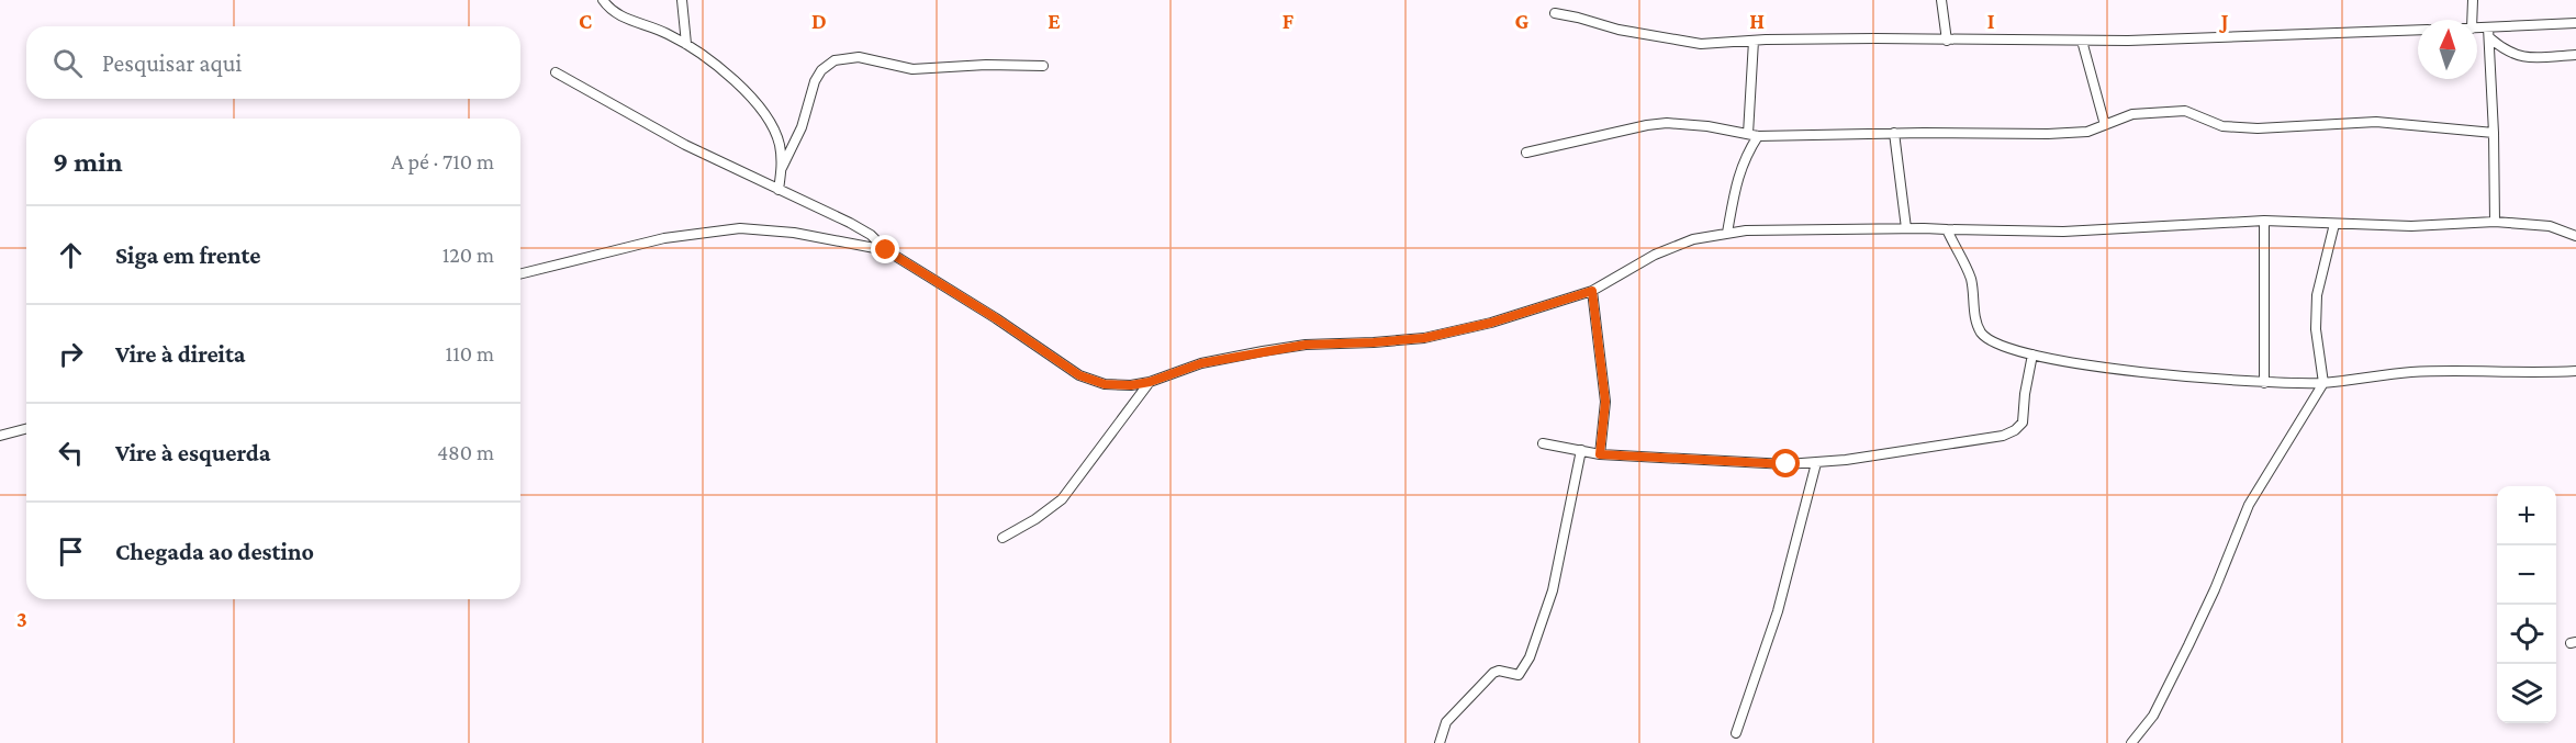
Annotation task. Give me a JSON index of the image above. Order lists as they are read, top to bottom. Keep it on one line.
{"north":"top","page":{"search":"Pesquisar aqui","heading":["9 min","A pé · 710 m"],"list":[["Siga em frente","120 m"],["Vire à direita","110 m"],["Vire à esquerda","480 m"],"Chegada ao destino"],"map_buttons":["+","−"]},"grid":{"columns":["C","D","E","F","G","H","I","J"],"rows":["3"]}}
